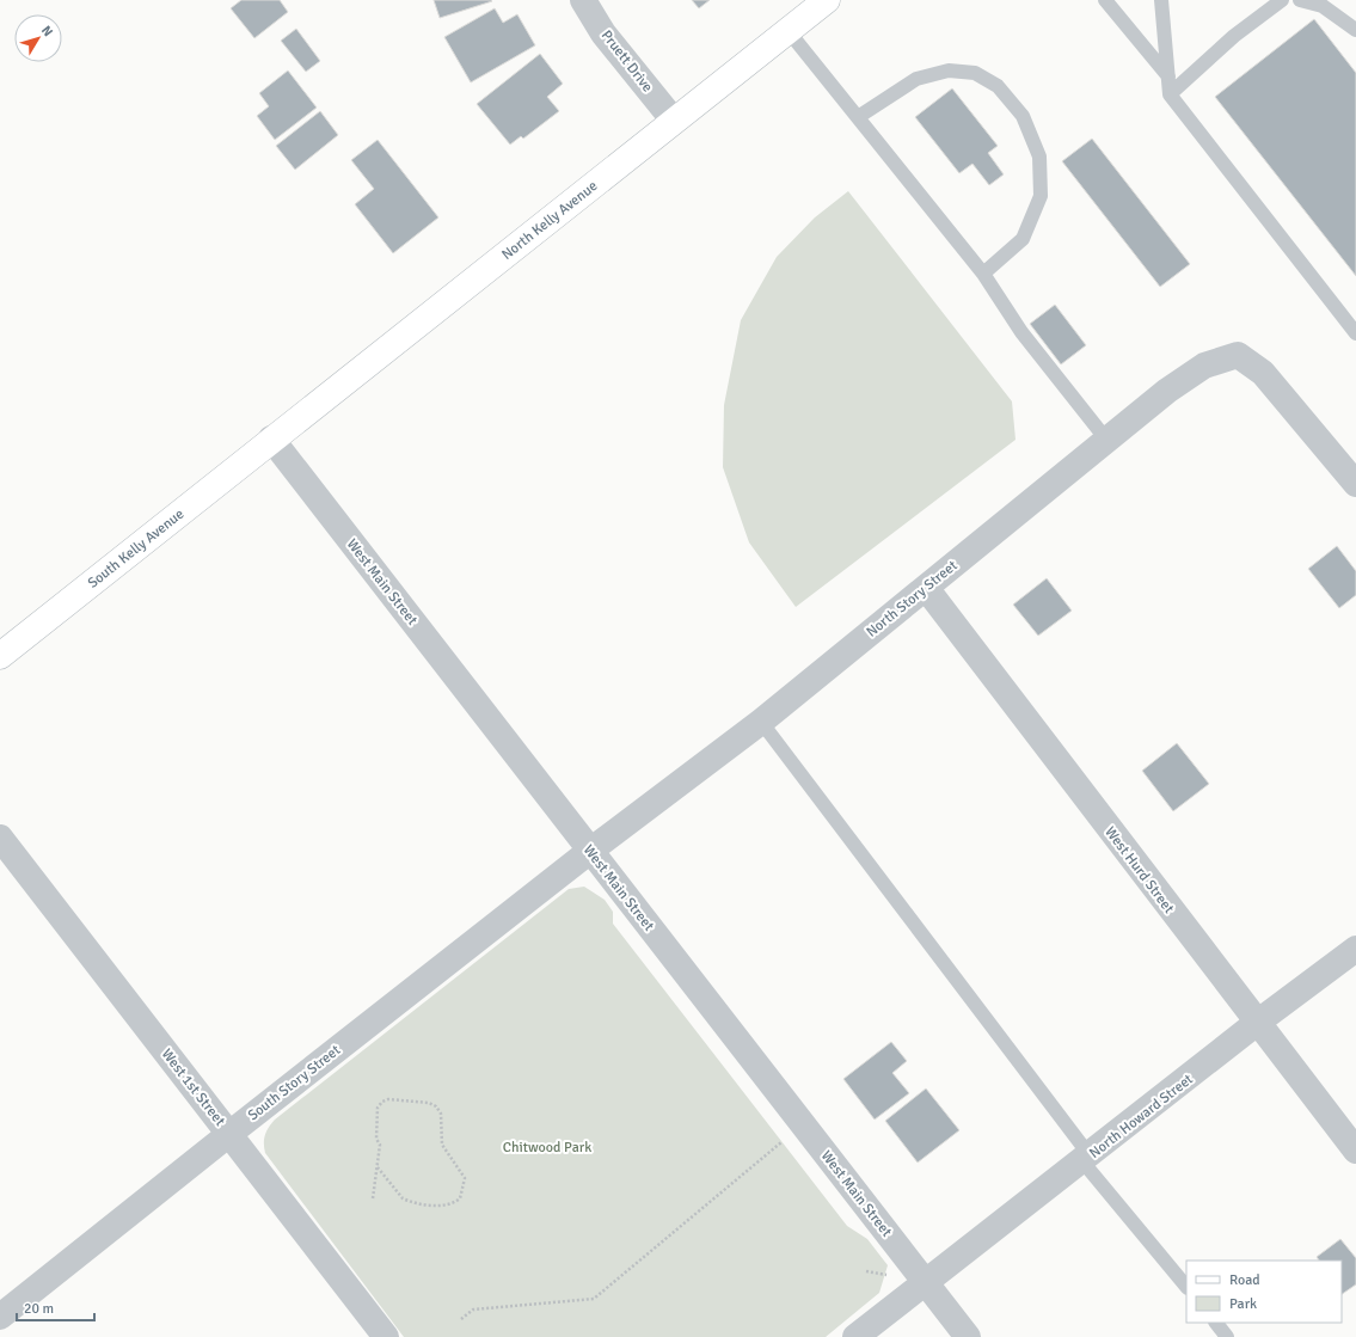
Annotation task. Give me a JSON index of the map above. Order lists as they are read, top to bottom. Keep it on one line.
{"streets":{"main road":["North Kelly Avenue","South Kelly Avenue"],"street":["Pruett Drive","West Main Street","North Story Street","West Hurd Street","South Story Street","West 1st Street","North Howard Street"]},"crossings":[["Pruett Drive","North Kelly Avenue"],["North Kelly Avenue","South Kelly Avenue"],["North Kelly Avenue","West Main Street"],["South Kelly Avenue","West Main Street"],["West Main Street","North Story Street"],["West Main Street","South Story Street"],["West Main Street","North Howard Street"],["North Story Street","West Hurd Street"],["North Story Street","South Story Street"],["West Hurd Street","North Howard Street"],["South Story Street","West 1st Street"]],"parks":["Chitwood Park"],"legend":["Road","Park"],"scale_bar":"20 m","north":"top right"}
